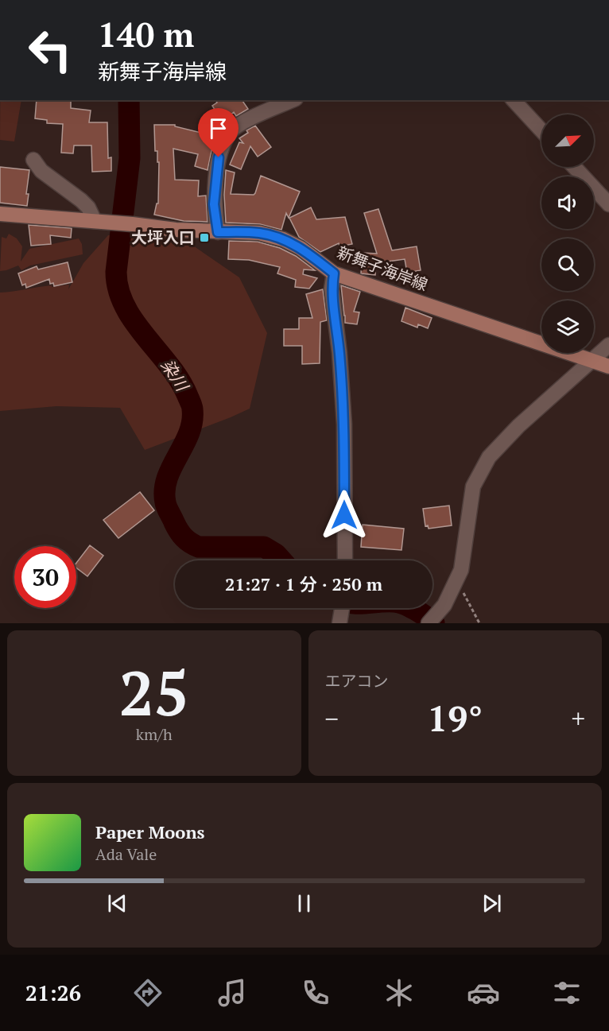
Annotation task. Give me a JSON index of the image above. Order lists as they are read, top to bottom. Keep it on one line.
{"streets":{"main road":["新舞子海岸線"]},"water":["染川"],"places":{"transit":["大坪入口"]},"north":"top right","page":{"turn":["140 m","新舞子海岸線"],"limit":"30","trip":"21:27 · 1 分 · 250 m","tile":[["25","km/h"],"エアコン"],"heat":["−","19°","+"],"song":["Paper Moons","Ada Vale"],"tabs":"21:26"}}
